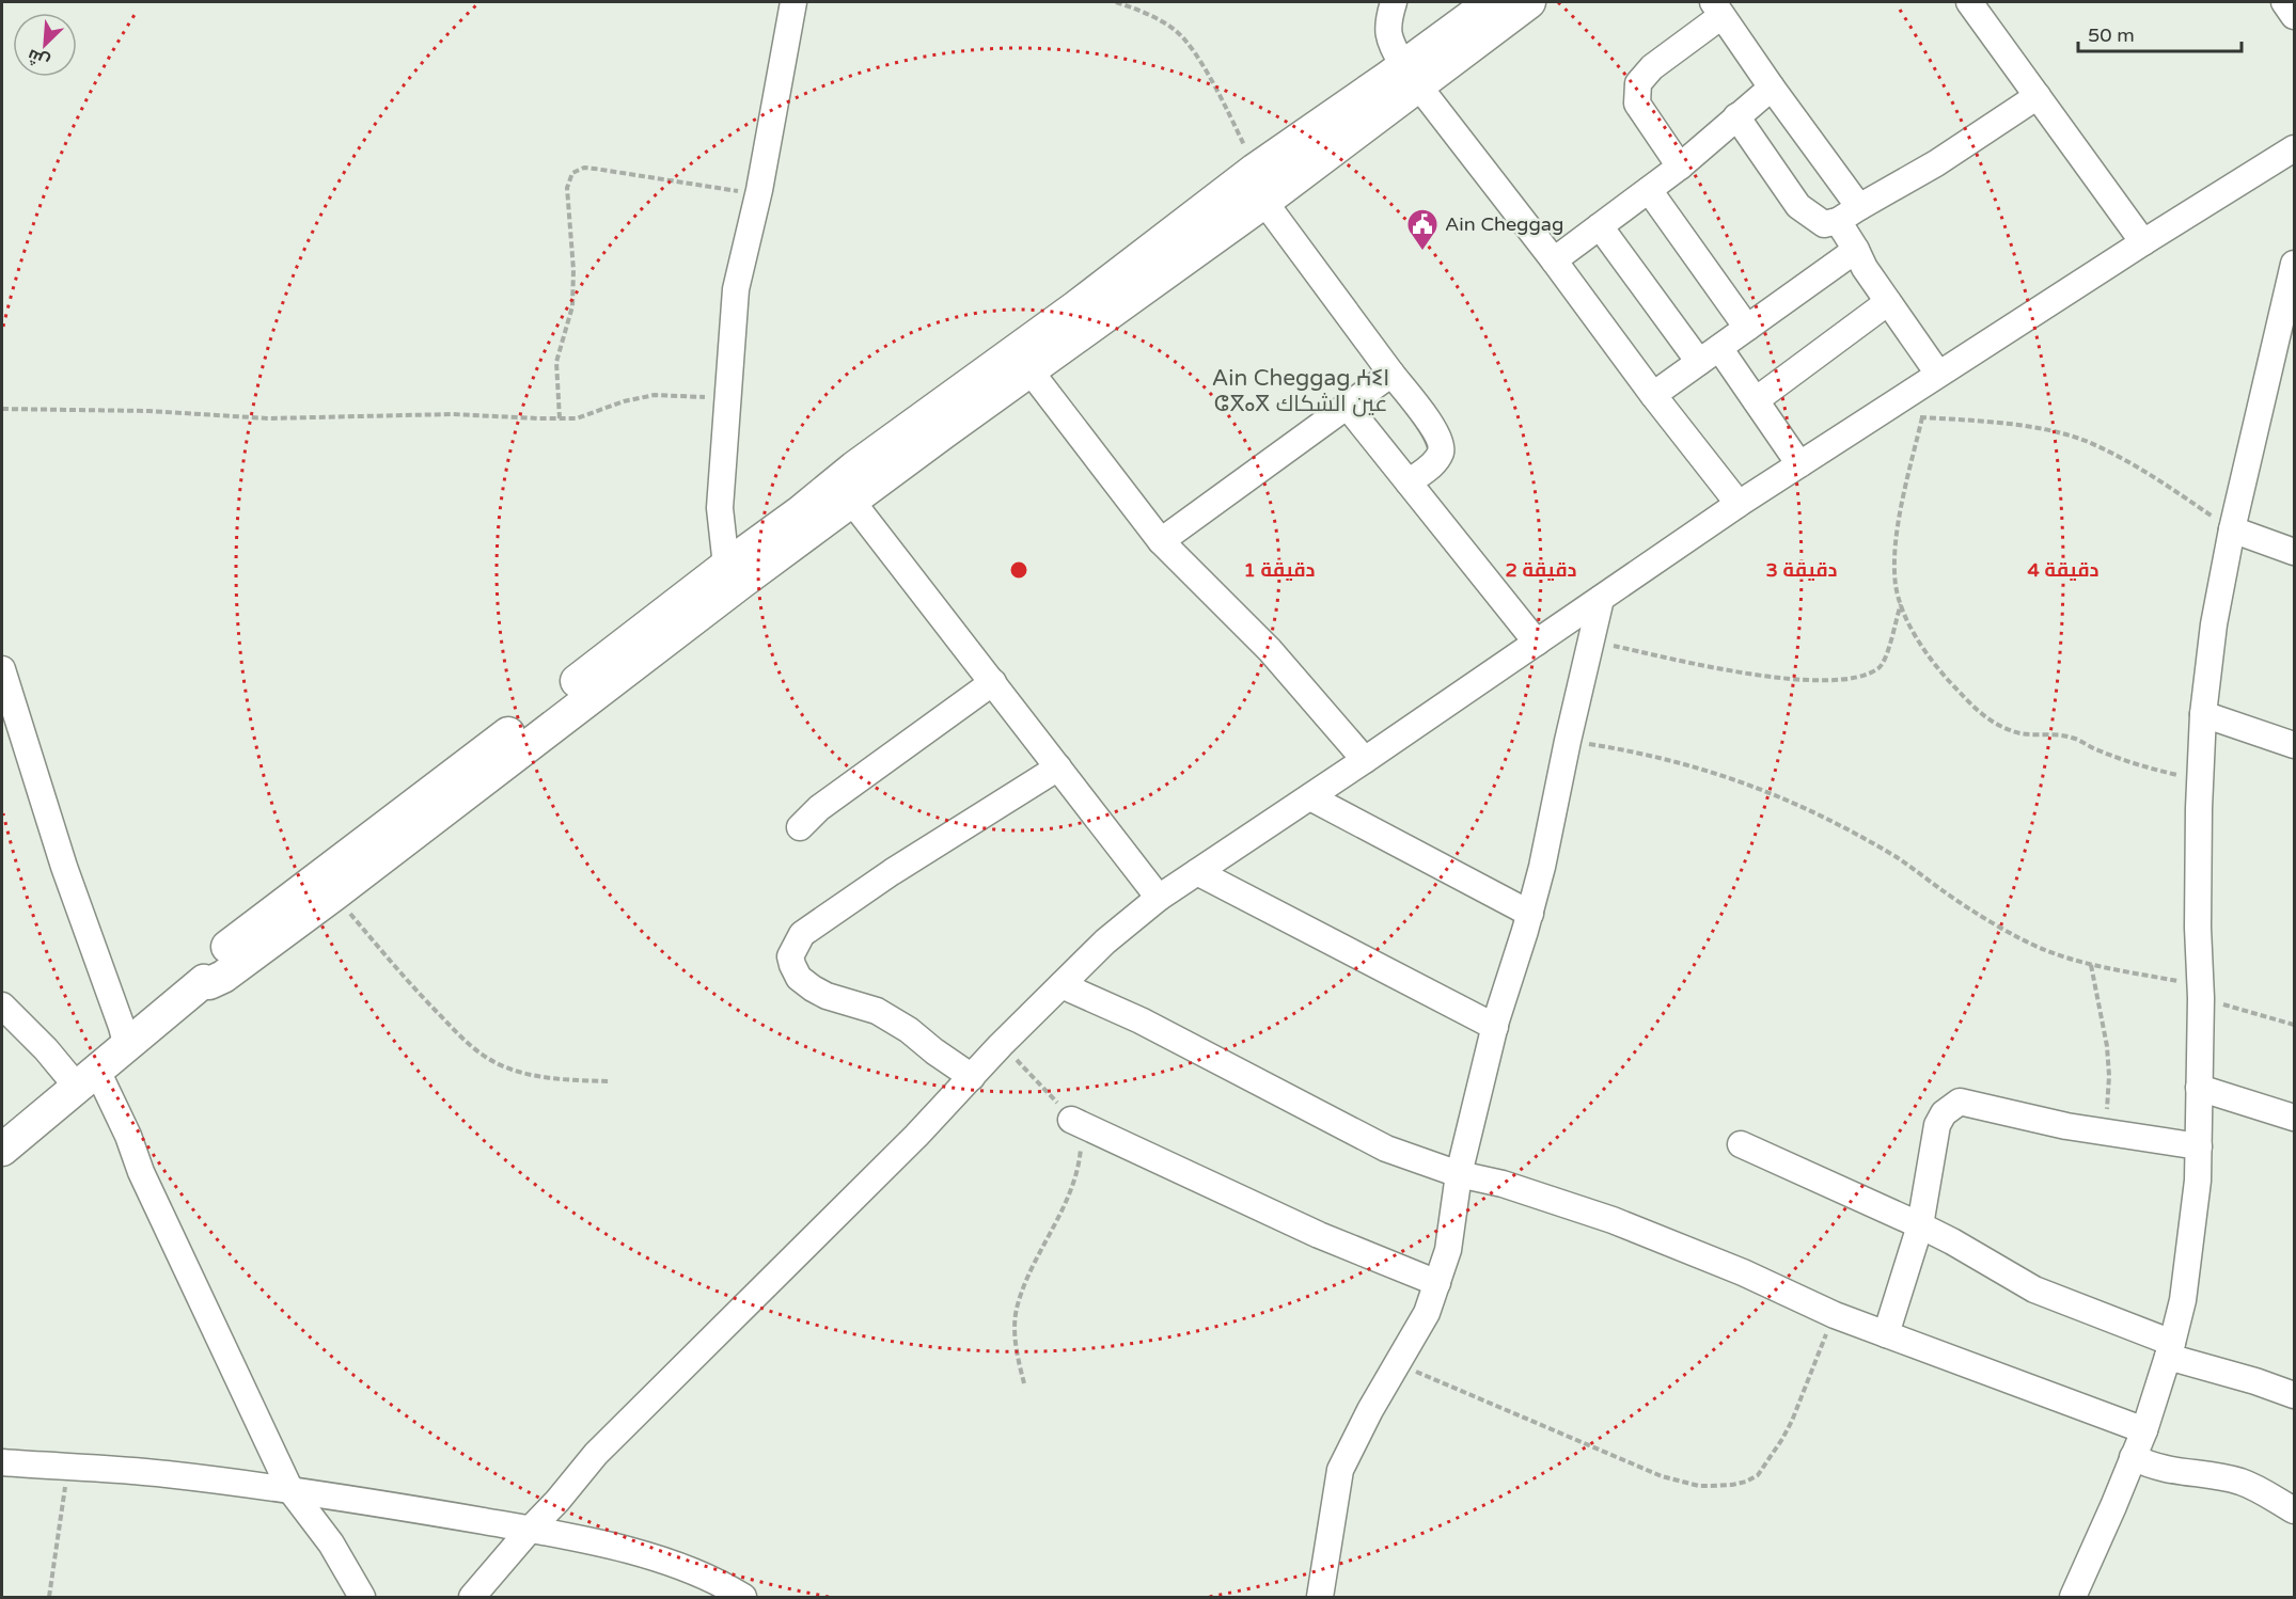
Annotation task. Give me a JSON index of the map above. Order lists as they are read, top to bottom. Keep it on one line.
{"districts":["Ain Cheggag ⵄⵉⵏ ⵛⴳⴰⴳ عين الشكاك"],"places":{"public building":["Ain Cheggag"]},"scale_bar":"50 m","north":"bottom left","rings":["1 دقيقة","2 دقيقة","3 دقيقة","4 دقيقة"]}
